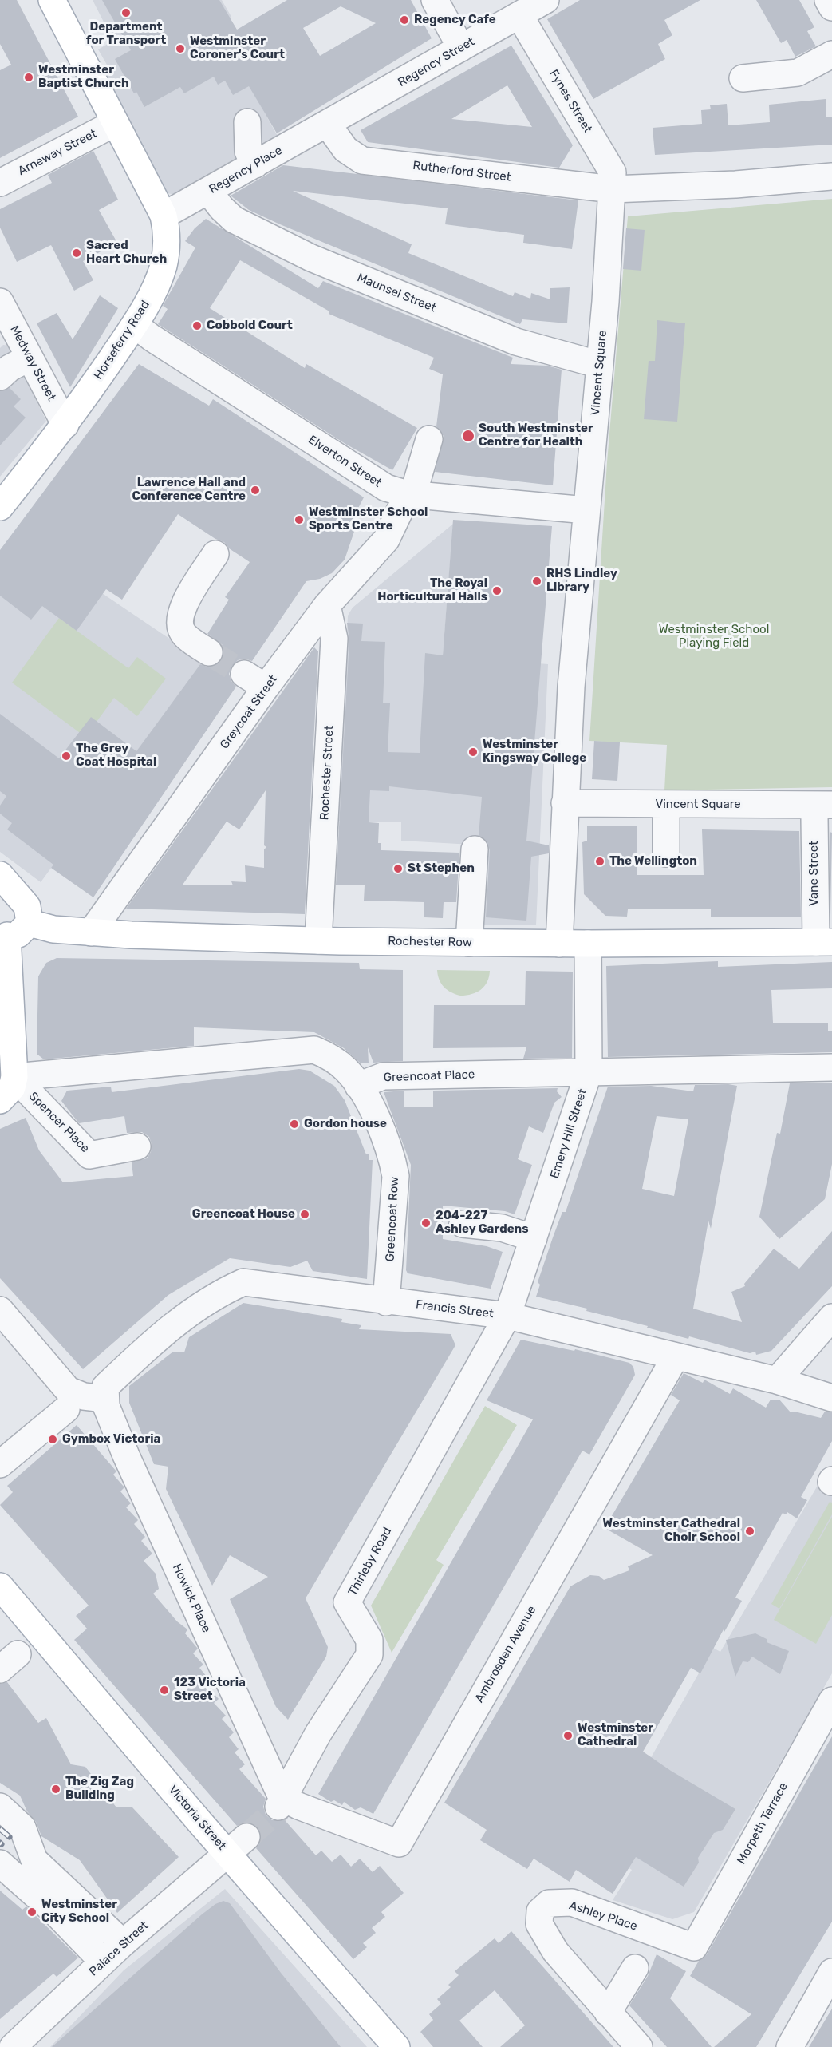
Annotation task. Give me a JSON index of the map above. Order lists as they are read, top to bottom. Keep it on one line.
{"streets":{"main road":["Horseferry Road","Rochester Row","Victoria Street"],"street":["Regency Street","Fynes Street","Arneway Street","Regency Place","Rutherford Street","Maunsel Street","Medway Street","Vincent Square","Elverton Street","Greycoat Street","Rochester Street","Vane Street","Greencoat Place","Spencer Place","Emery Hill Street","Greencoat Row","Francis Street","Thirleby Road","Howick Place","Ambrosden Avenue","Morpeth Terrace","Ashley Place","Palace Street"]},"crossings":[["Regency Street","Fynes Street"],["Regency Street","Regency Place"],["Regency Street","Rutherford Street"],["Fynes Street","Rutherford Street"],["Fynes Street","Vincent Square"],["Arneway Street","Horseferry Road"],["Regency Place","Rutherford Street"],["Regency Place","Maunsel Street"],["Regency Place","Horseferry Road"],["Rutherford Street","Vincent Square"],["Maunsel Street","Vincent Square"],["Horseferry Road","Medway Street"],["Horseferry Road","Elverton Street"],["Vincent Square","Elverton Street"],["Vincent Square","Vane Street"],["Vincent Square","Rochester Row"],["Elverton Street","Greycoat Street"],["Greycoat Street","Rochester Street"],["Greycoat Street","Rochester Row"],["Rochester Street","Rochester Row"],["Vane Street","Rochester Row"],["Rochester Row","Emery Hill Street"],["Greencoat Place","Emery Hill Street"],["Greencoat Place","Greencoat Row"],["Emery Hill Street","Francis Street"],["Emery Hill Street","Thirleby Road"],["Greencoat Row","Francis Street"],["Francis Street","Thirleby Road"],["Francis Street","Howick Place"],["Francis Street","Ambrosden Avenue"],["Thirleby Road","Howick Place"],["Thirleby Road","Ambrosden Avenue"],["Howick Place","Ambrosden Avenue"],["Victoria Street","Palace Street"],["Morpeth Terrace","Ashley Place"]],"parks":["Westminster School Playing Field"],"places":["Department for Transport","Regency Cafe","Westminster Coroner's Court","Westminster Baptist Church","Sacred Heart Church","Cobbold Court","South Westminster Centre for Health","Lawrence Hall and Conference Centre","Westminster School Sports Centre","RHS Lindley Library","The Royal Horticultural Halls","Westminster Kingsway College","The Grey Coat Hospital","The Wellington","St Stephen","Gordon house","Greencoat House","204-227 Ashley Gardens","Gymbox Victoria","Westminster Cathedral Choir School","123 Victoria Street","Westminster Cathedral","The Zig Zag Building","Westminster City School"]}
